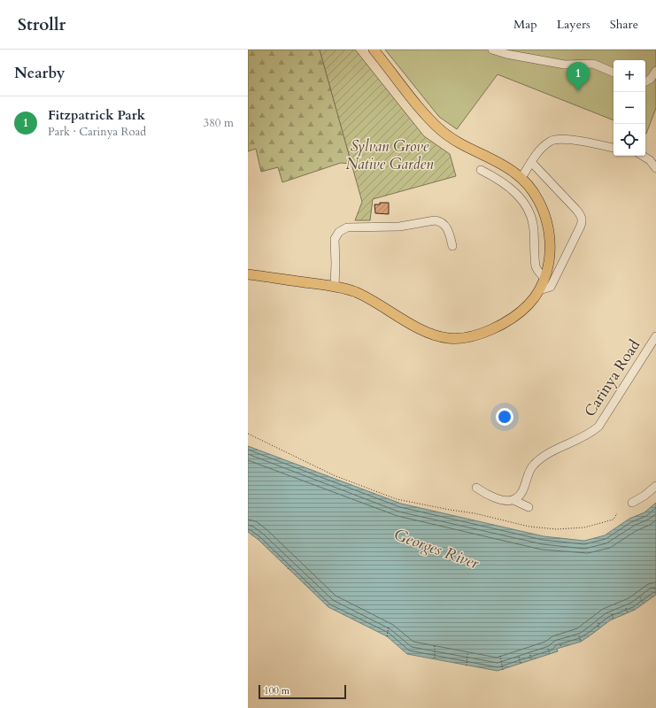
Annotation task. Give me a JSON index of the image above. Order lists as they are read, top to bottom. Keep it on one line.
{"streets":{"street":["Carinya Road"]},"water":["Georges River"],"parks":["Sylvan Grove Native Garden"],"scale_bar":"100 m","page":{"header":"Strollr","nav":["Map","Layers","Share"],"heading":"Nearby","map_buttons":["+","−"],"pins":"1","list":[{"mark":"1","name":"Fitzpatrick Park","note":"Park · Carinya Road","value":"380 m"}],"scale":"100 m"}}
